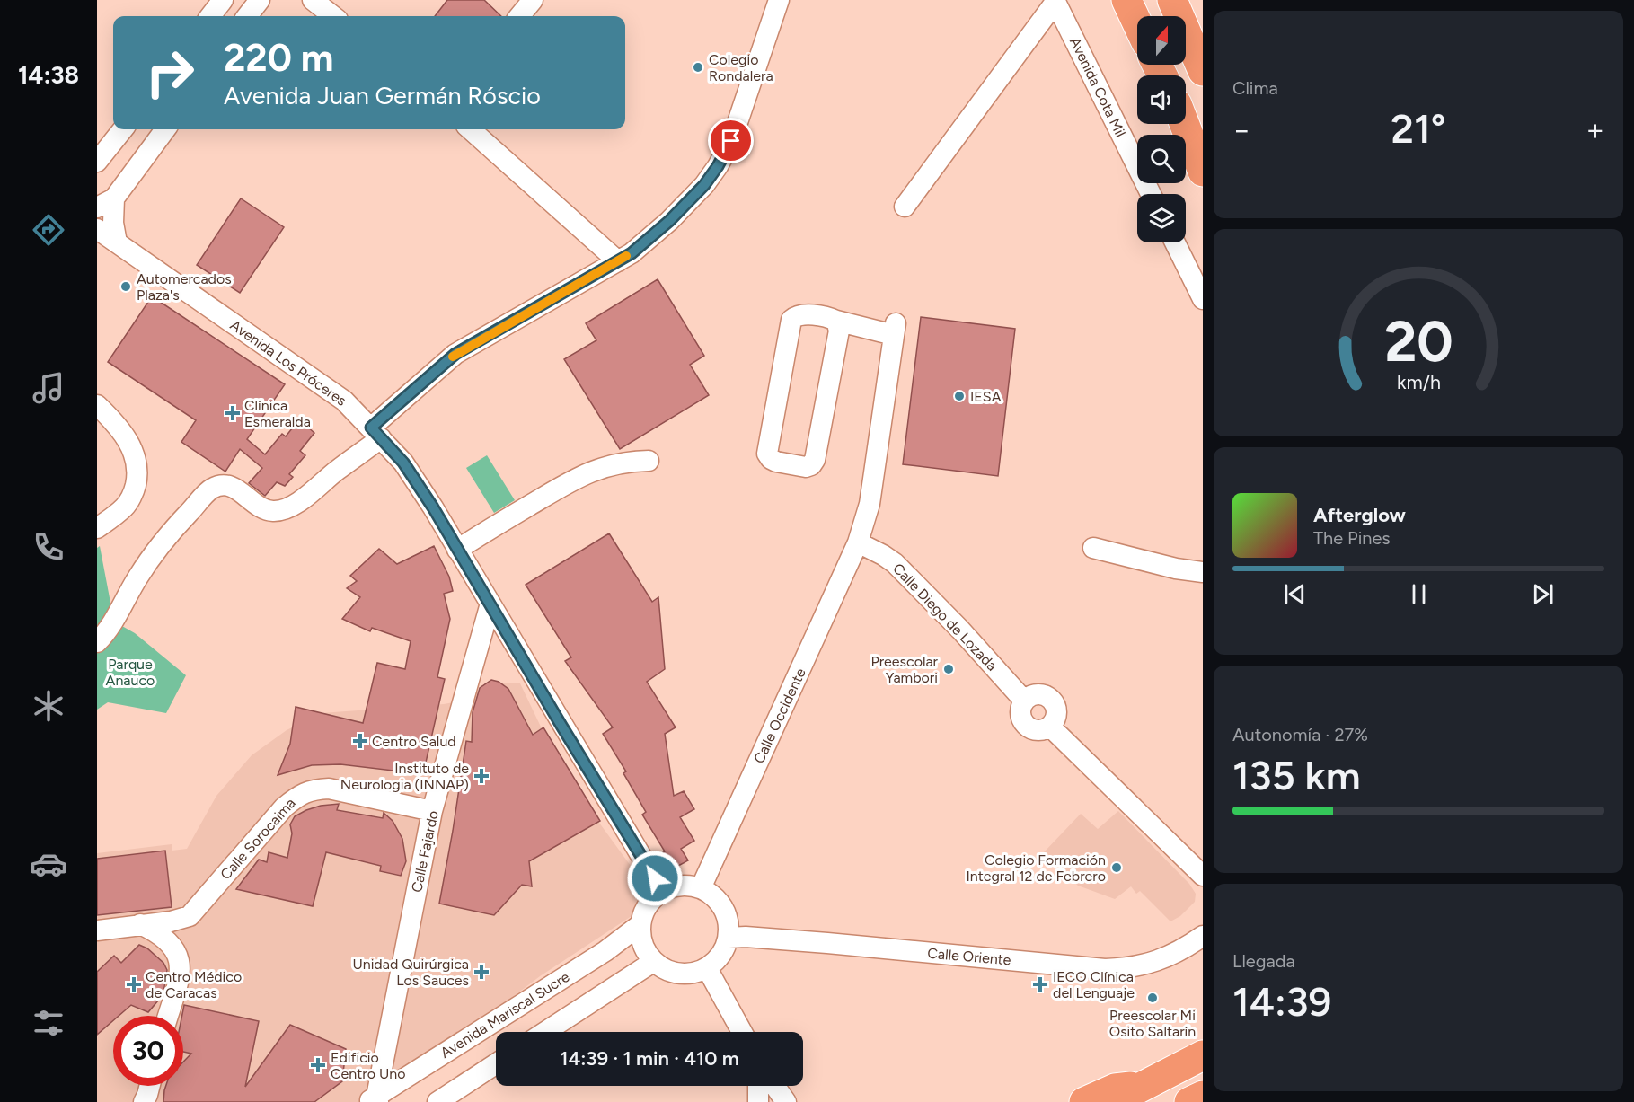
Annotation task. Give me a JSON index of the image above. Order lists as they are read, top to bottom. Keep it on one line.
{"streets":{"street":["Avenida Cota Mil","Avenida Los Próceres","Calle Diego de Lozada","Calle Occidente","Calle Sorocaima","Calle Fajardo","Calle Oriente","Avenida Mariscal Sucre"]},"crossings":[["Avenida Los Próceres","Calle Occidente"],["Avenida Los Próceres","Calle Fajardo"],["Avenida Los Próceres","Calle Oriente"],["Avenida Los Próceres","Avenida Mariscal Sucre"],["Calle Diego de Lozada","Calle Occidente"],["Calle Occidente","Calle Oriente"],["Calle Occidente","Avenida Mariscal Sucre"],["Calle Sorocaima","Calle Fajardo"],["Calle Fajardo","Avenida Mariscal Sucre"],["Calle Oriente","Avenida Mariscal Sucre"]],"parks":["Parque Anauco"],"places":{"other":["Colegio Rondalera","Automercados Plaza's","IESA","Preescolar Yambori","Colegio Formación Integral 12 de Febrero","Preescolar Mi Osito Saltarín"],"health":["Clínica Esmeralda","Centro Salud","Instituto de Neurologia (INNAP)","Unidad Quirúrgica Los Sauces","Centro Médico de Caracas","IECO Clínica del Lenguaje","Edificio Centro Uno"]},"north":"top","page":{"tabs":"14:38","tile":["Clima",["Autonomía · 27%","135 km"],["Llegada","14:39"]],"turn":["220 m","Avenida Juan Germán Róscio"],"heat":["−","21°","+"],"song":["Afterglow","The Pines"],"limit":"30","trip":"14:39 · 1 min · 410 m","gauge":["20","km/h"]}}
